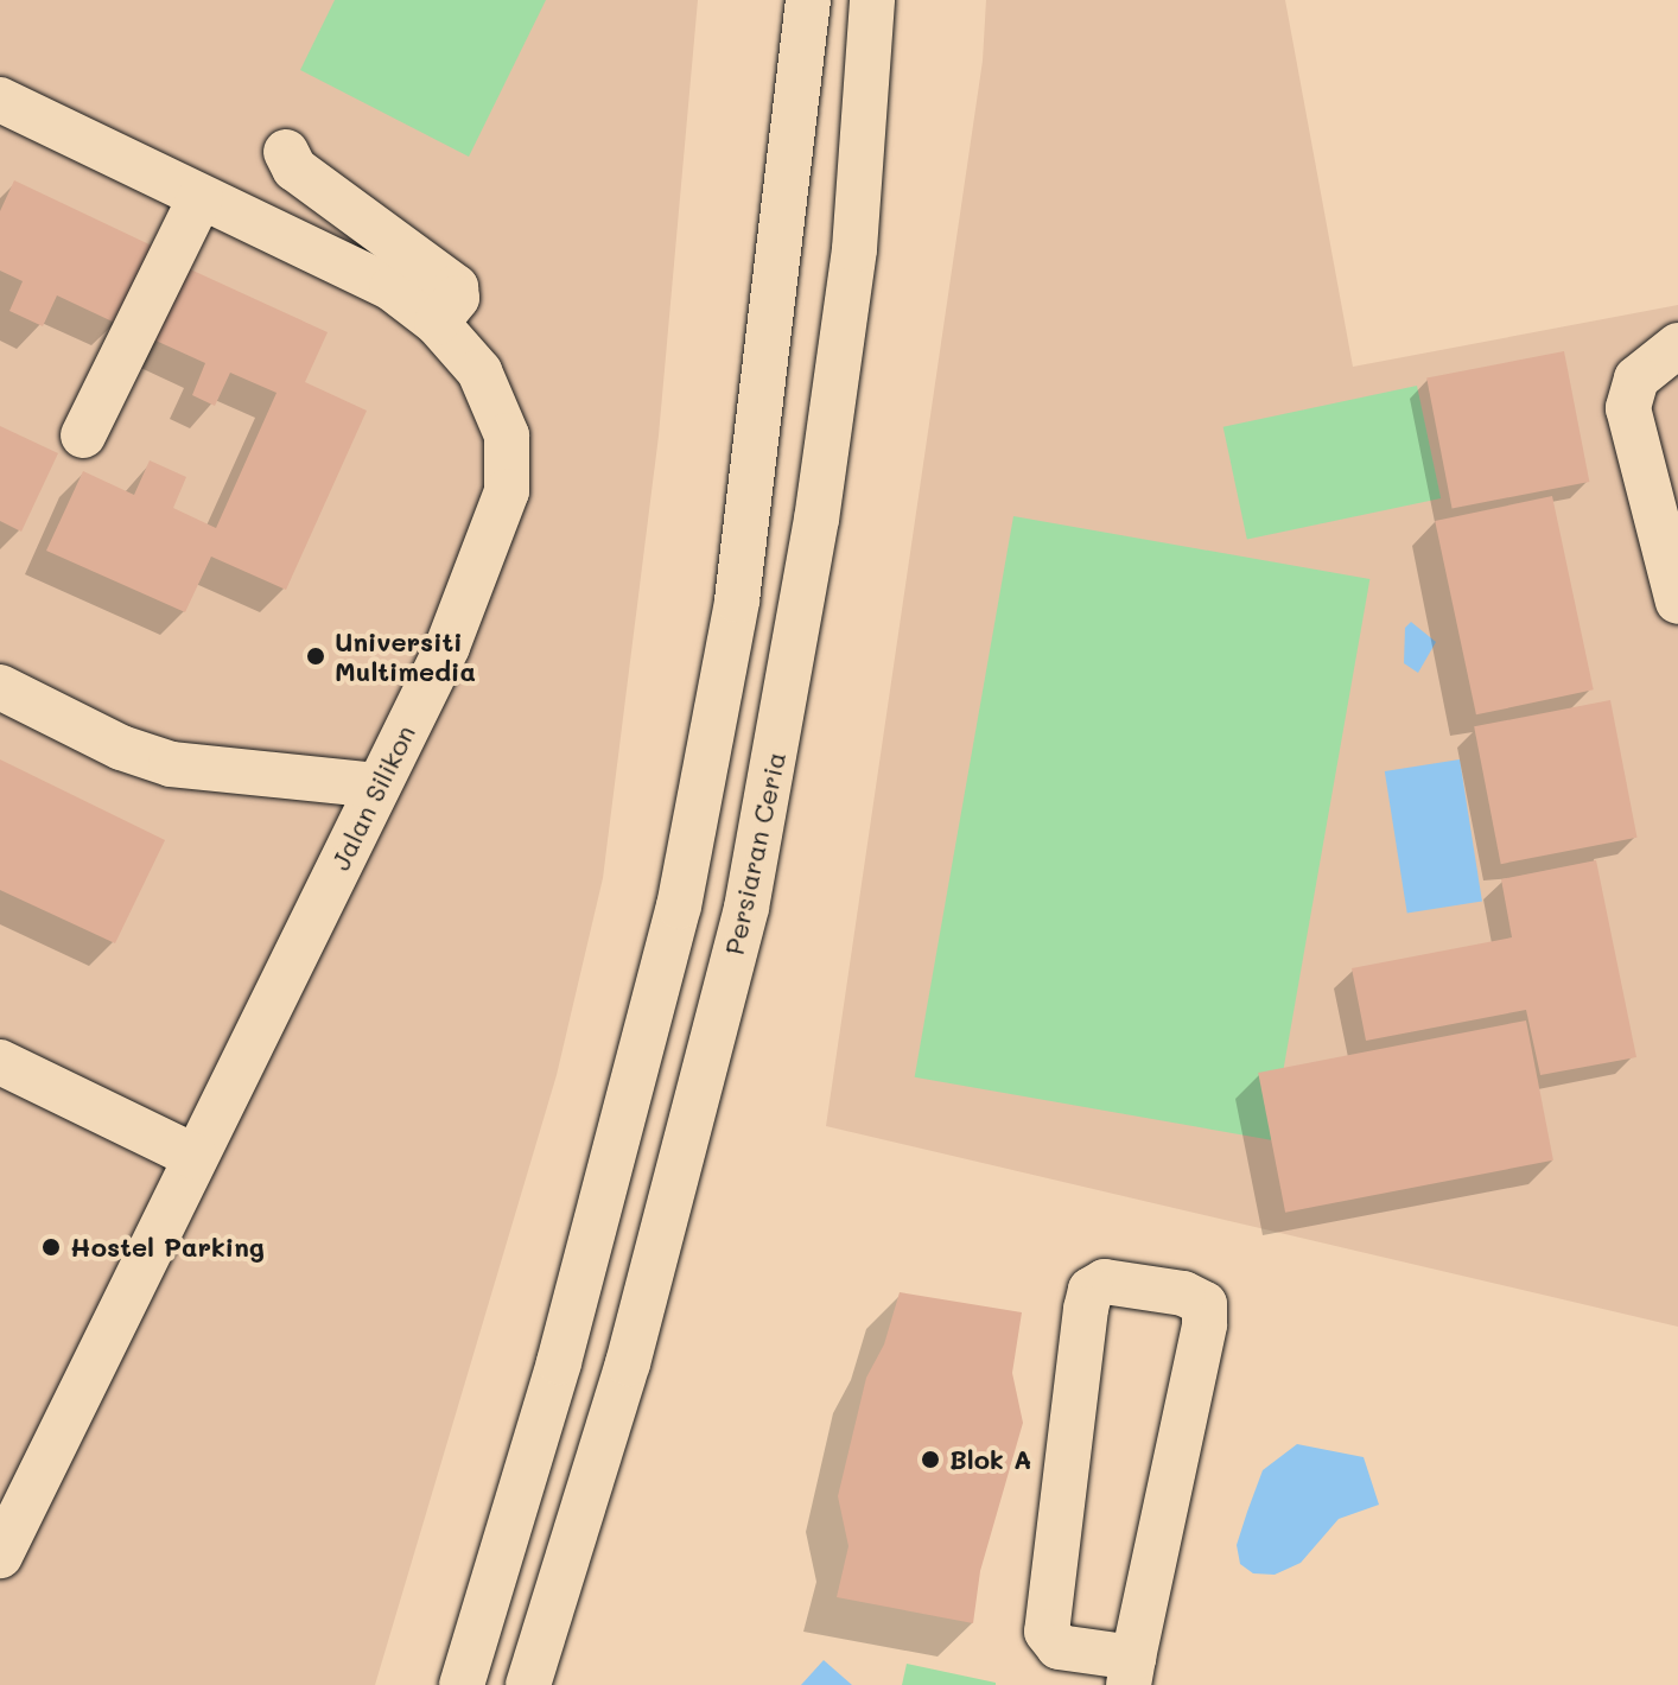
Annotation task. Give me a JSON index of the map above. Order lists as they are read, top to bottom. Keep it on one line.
{"streets":{"street":["Jalan Silikon","Persiaran Ceria"]},"places":["Universiti Multimedia","Hostel Parking","Blok A"]}
